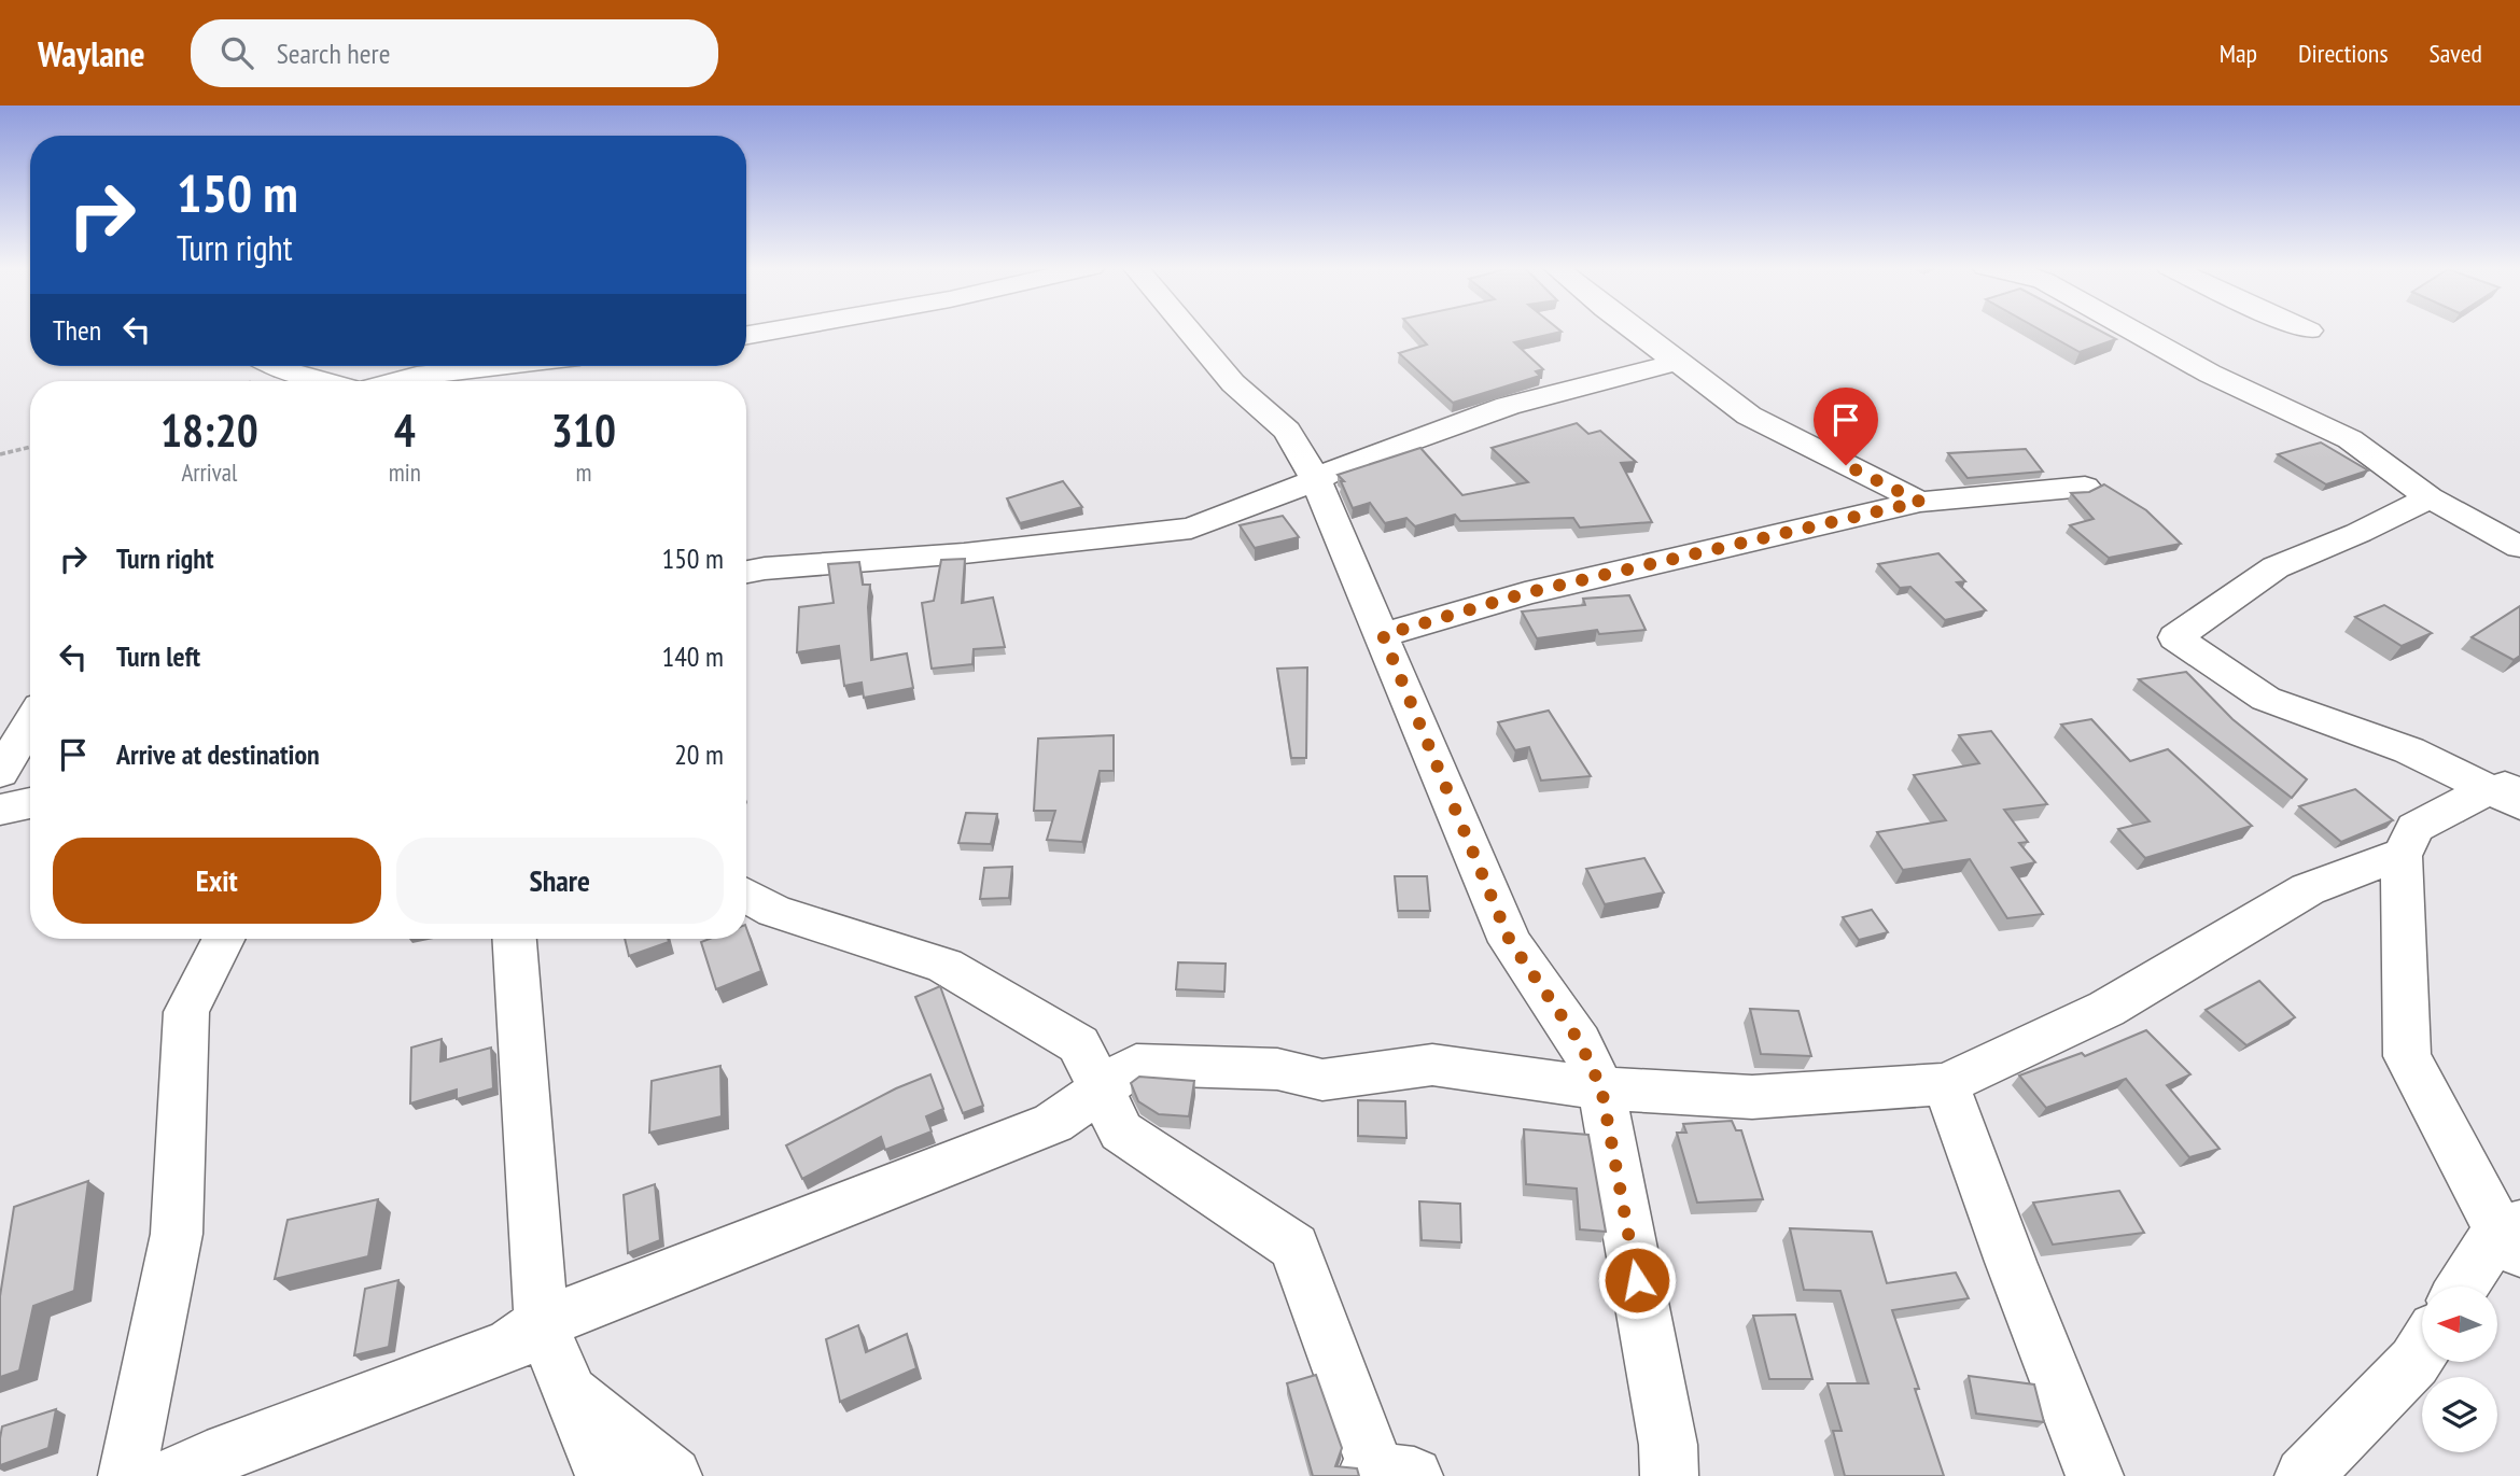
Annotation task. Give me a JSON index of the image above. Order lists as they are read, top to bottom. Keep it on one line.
{"north":"left","page":{"header":"Waylane","search":"Search here","nav":["Map","Directions","Saved"],"turn":["150 m","Turn right"],"then":"Then","eta":["18:20","Arrival","4","min","310","m"],"list":[{"name":"Turn right","value":"150 m"},{"name":"Turn left","value":"140 m"},{"name":"Arrive at destination","value":"20 m"}],"buttons":["Exit","Share"]}}
